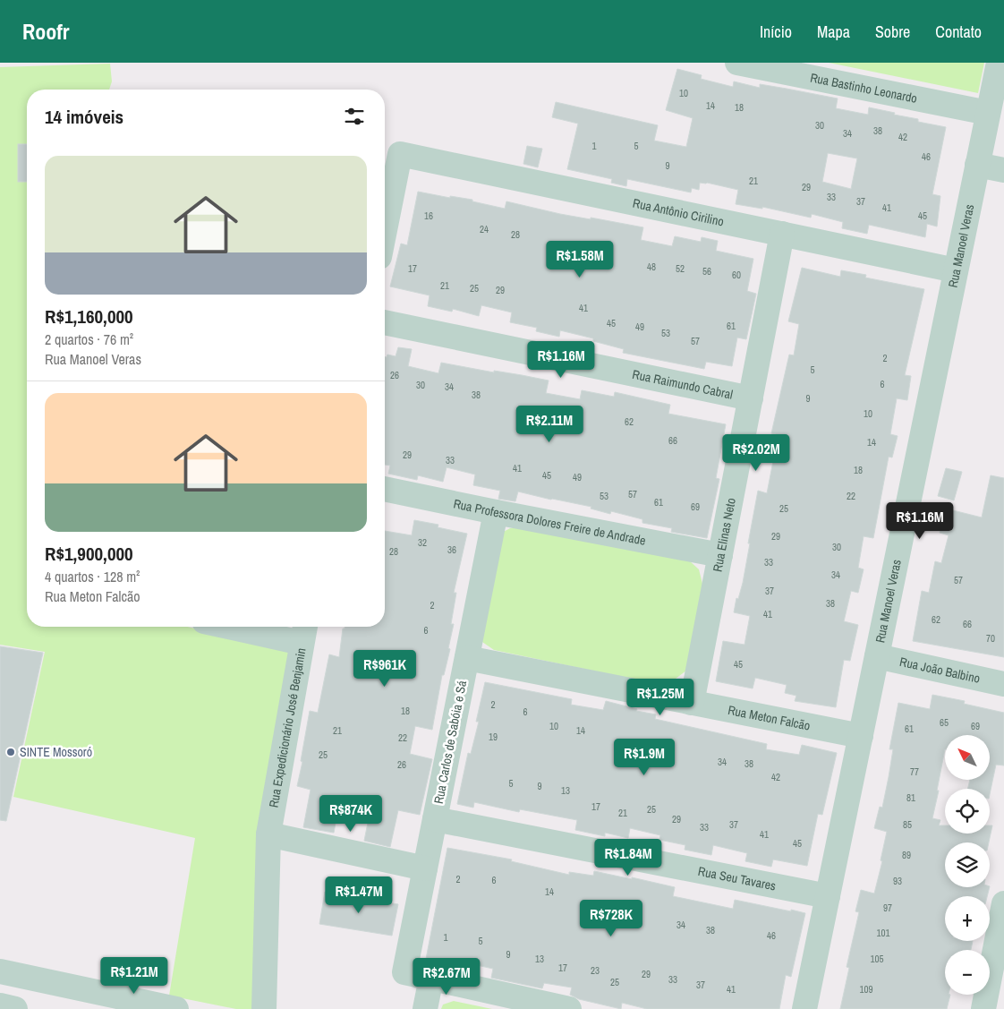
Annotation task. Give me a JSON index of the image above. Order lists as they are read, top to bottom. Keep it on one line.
{"streets":{"street":["Rua Bastinho Leonardo","Rua Antônio Cirilino","Rua Manoel Veras","Rua Raimundo Cabral","Rua Professora Dolores Freire de Andrade","Rua Elinas Neto","Rua João Balbino","Rua Meton Falcão","Rua Expedicionário José Benjamin","Rua Carlos de Sabóia e Sá","Rua Seu Tavares"]},"crossings":[["Rua Bastinho Leonardo","Rua Manoel Veras"],["Rua Antônio Cirilino","Rua Manoel Veras"],["Rua Antônio Cirilino","Rua Elinas Neto"],["Rua Manoel Veras","Rua João Balbino"],["Rua Manoel Veras","Rua Meton Falcão"],["Rua Manoel Veras","Rua Seu Tavares"],["Rua Raimundo Cabral","Rua Elinas Neto"],["Rua Professora Dolores Freire de Andrade","Rua Elinas Neto"],["Rua Professora Dolores Freire de Andrade","Rua Carlos de Sabóia e Sá"],["Rua Elinas Neto","Rua Meton Falcão"],["Rua Meton Falcão","Rua Carlos de Sabóia e Sá"],["Rua Carlos de Sabóia e Sá","Rua Seu Tavares"]],"places":["SINTE Mossoró"],"house_numbers":["10","14","18","30","38","34","42","1","5","46","9","21","29","33","37","41","16","45","24","28","48","17","52","56","60","21","25","29","41","45","61","49","53","57","2","5","26","6","30","34","38","9","10","62","66","14","29","33","41","18","45","49","57","53","22","61","69","25","29","32","30","36","28","33","34","57","37","38","2","41","62","66","6","70","45","2","18","6","65","10","69","61","21","14","19","22","25","34","38","26","77","42","5","9","13","81","17","25","21","29","37","85","33","41","45","89","2","6","93","14","97","34","38","101","46","1","5","9","13","105","17","23","29","33","25","37","41","109"],"north":"top left","page":{"header":"Roofr","nav":["Início","Mapa","Sobre","Contato"],"heading":"14 imóveis","list":[{"name":"R$1,160,000","note":"2 quartos · 76 m² · Rua Manoel Veras"},{"name":"R$1,900,000","note":"4 quartos · 128 m² · Rua Meton Falcão"}],"price":["R$1.58M","R$1.16M","R$2.11M","R$2.02M","R$1.16M","R$961K","R$1.25M","R$1.9M","R$874K","R$1.84M","R$1.47M","R$728K","R$1.21M","R$2.67M"],"map_buttons":["+","−"]}}
